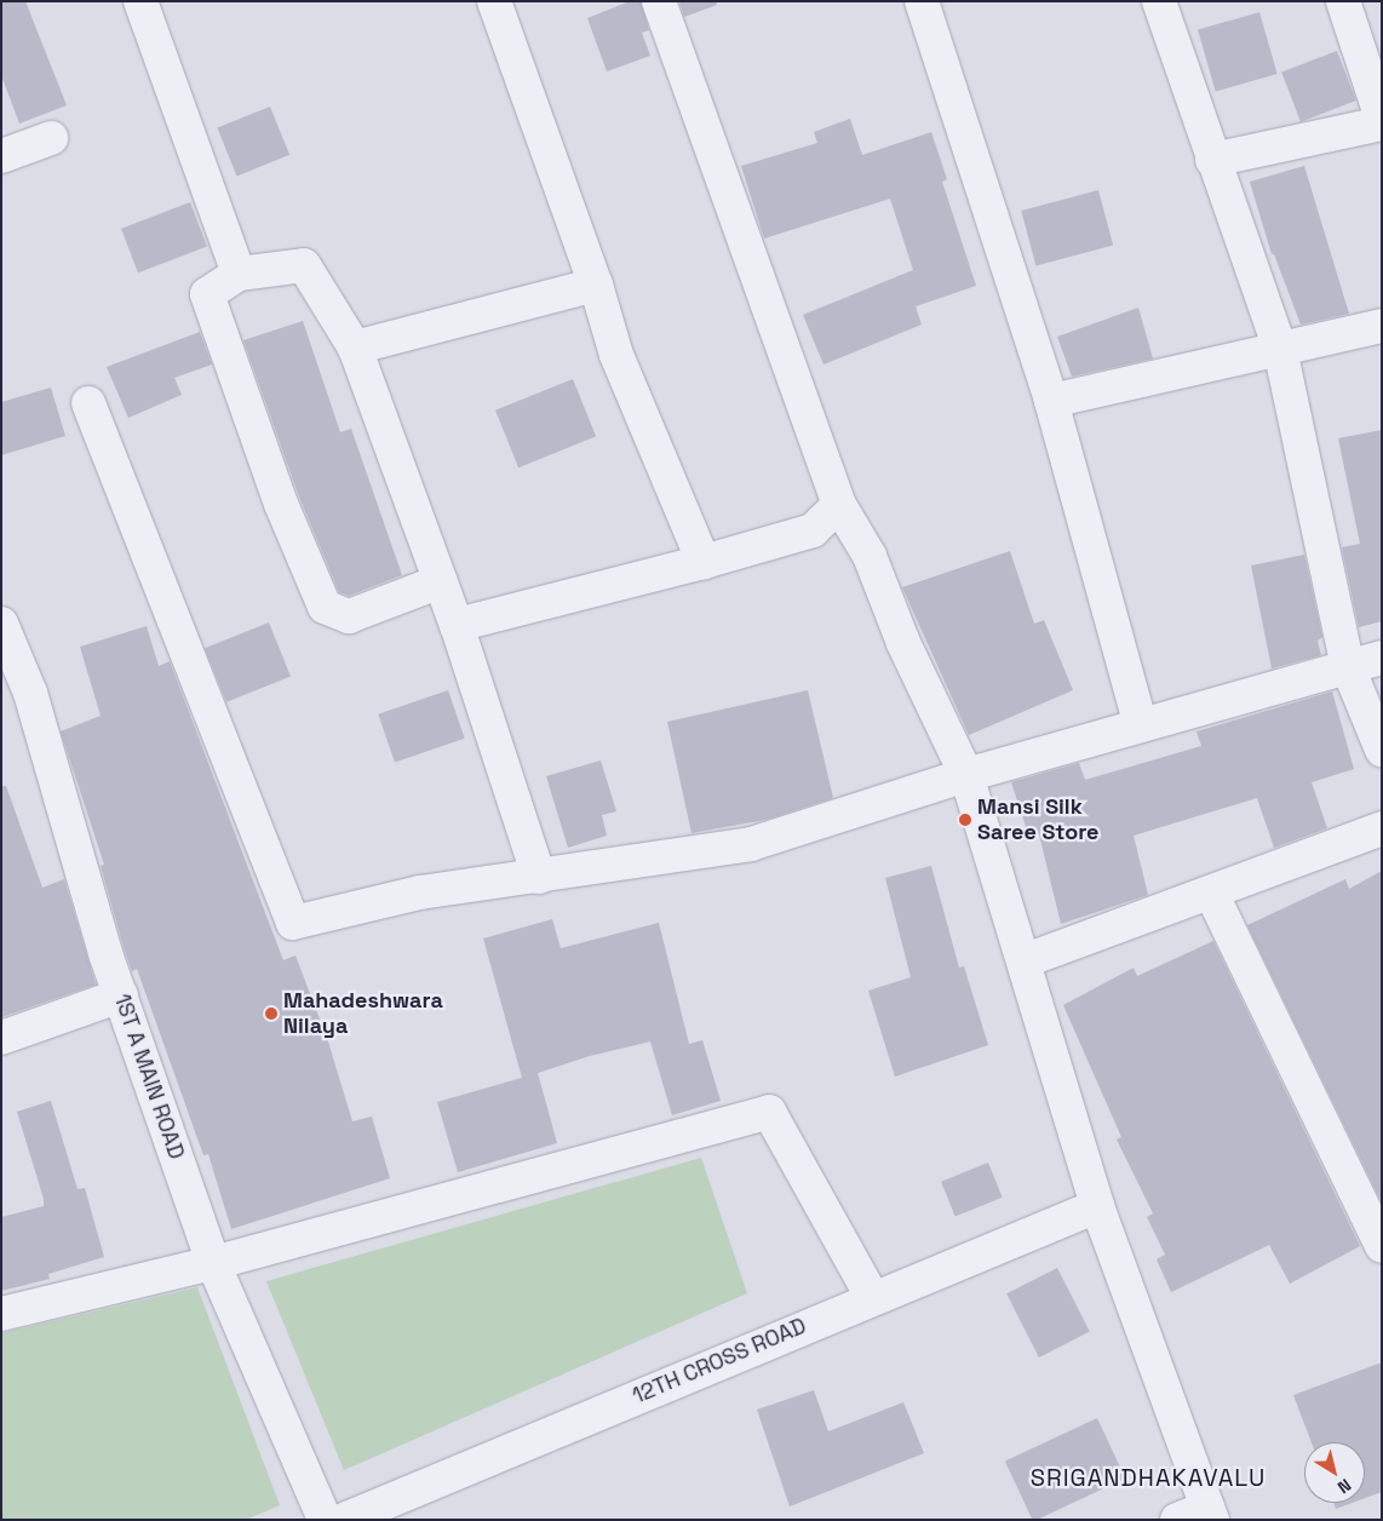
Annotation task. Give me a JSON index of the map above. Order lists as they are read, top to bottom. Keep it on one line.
{"streets":{"street":["1ST A MAIN ROAD","12TH CROSS ROAD"]},"districts":["SRIGANDHAKAVALU"],"places":["Mansi Silk Saree Store","Mahadeshwara Nilaya"],"north":"bottom right"}
